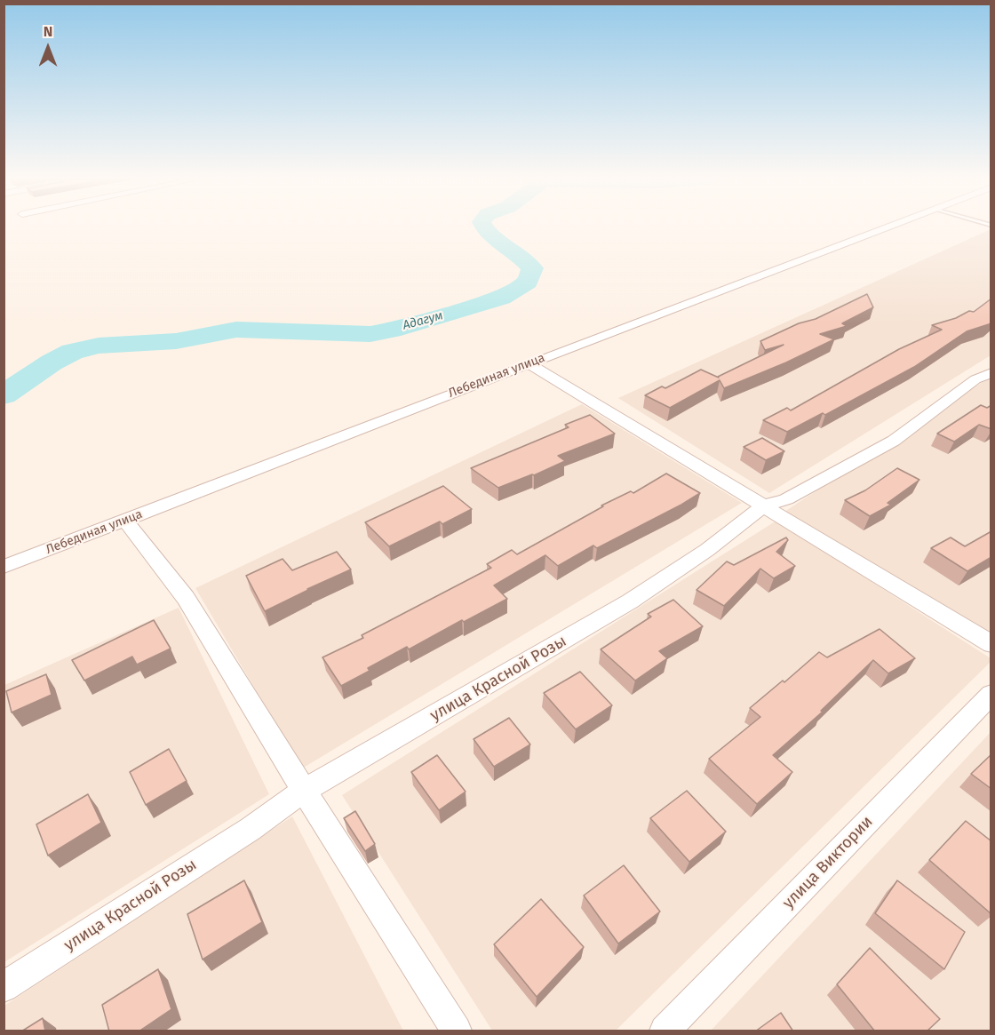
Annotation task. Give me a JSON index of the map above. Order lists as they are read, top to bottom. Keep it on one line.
{"streets":{"street":["Лебединая улица","улица Красной Розы","улица Виктории"]},"water":["Адагум"],"north":"top"}
